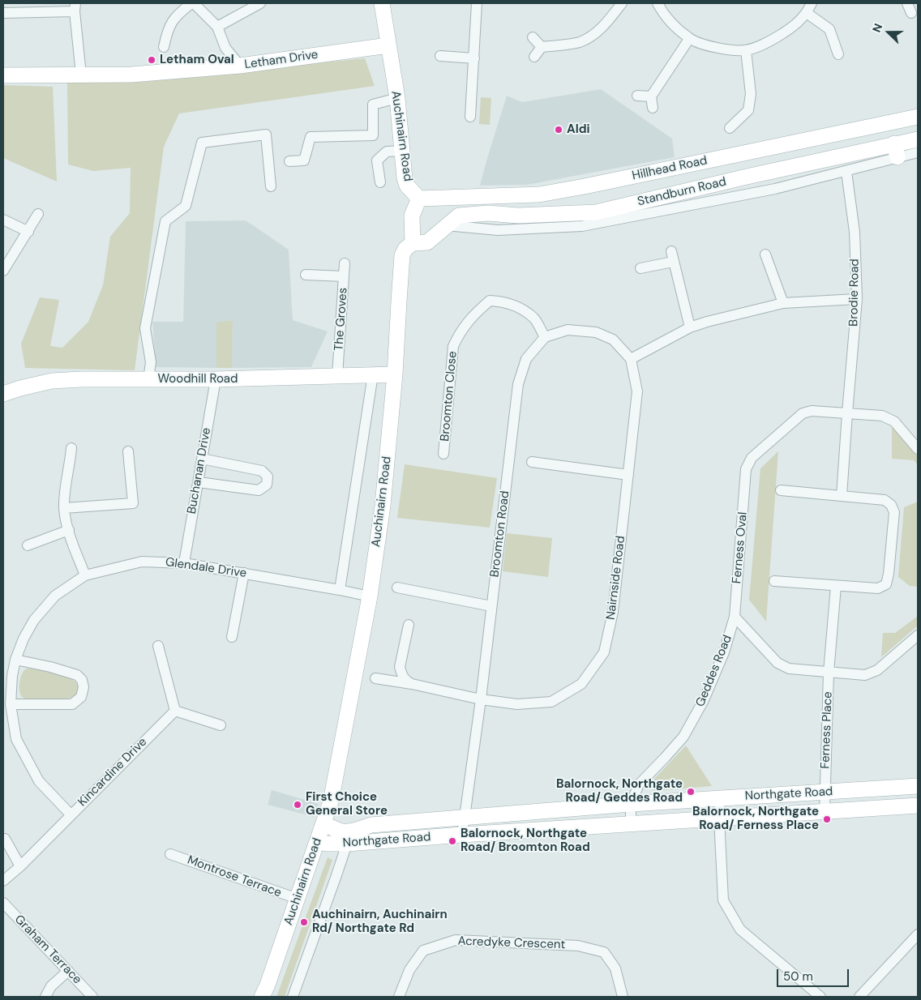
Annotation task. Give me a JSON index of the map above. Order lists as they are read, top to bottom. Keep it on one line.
{"streets":{"street":["Letham Drive","Auchinairn Road","Hillhead Road","Standburn Road","Brodie Road","The Groves","Woodhill Road","Broomton Close","Buchanan Drive","Broomton Road","Ferness Oval","Glendale Drive","Nairnside Road","Geddes Road","Ferness Place","Kincardine Drive","Northgate Road","Montrose Terrace","Acredyke Crescent","Graham Terrace"]},"crossings":[["Letham Drive","Auchinairn Road"],["Auchinairn Road","Hillhead Road"],["Auchinairn Road","Standburn Road"],["Auchinairn Road","Woodhill Road"],["Auchinairn Road","Glendale Drive"],["Auchinairn Road","Northgate Road"],["Auchinairn Road","Montrose Terrace"],["Standburn Road","Brodie Road"],["Brodie Road","Ferness Oval"],["The Groves","Woodhill Road"],["Woodhill Road","Buchanan Drive"],["Broomton Close","Broomton Road"],["Buchanan Drive","Glendale Drive"],["Broomton Road","Nairnside Road"],["Broomton Road","Northgate Road"],["Ferness Oval","Geddes Road"],["Glendale Drive","Kincardine Drive"],["Geddes Road","Northgate Road"],["Ferness Place","Northgate Road"]],"places":["Letham Oval","Aldi","Balornock, Northgate Road/ Geddes Road","First Choice General Store","Balornock, Northgate Road/ Ferness Place","Balornock, Northgate Road/ Broomton Road","Auchinairn, Auchinairn Rd/ Northgate Rd"],"scale_bar":"50 m","north":"left"}
